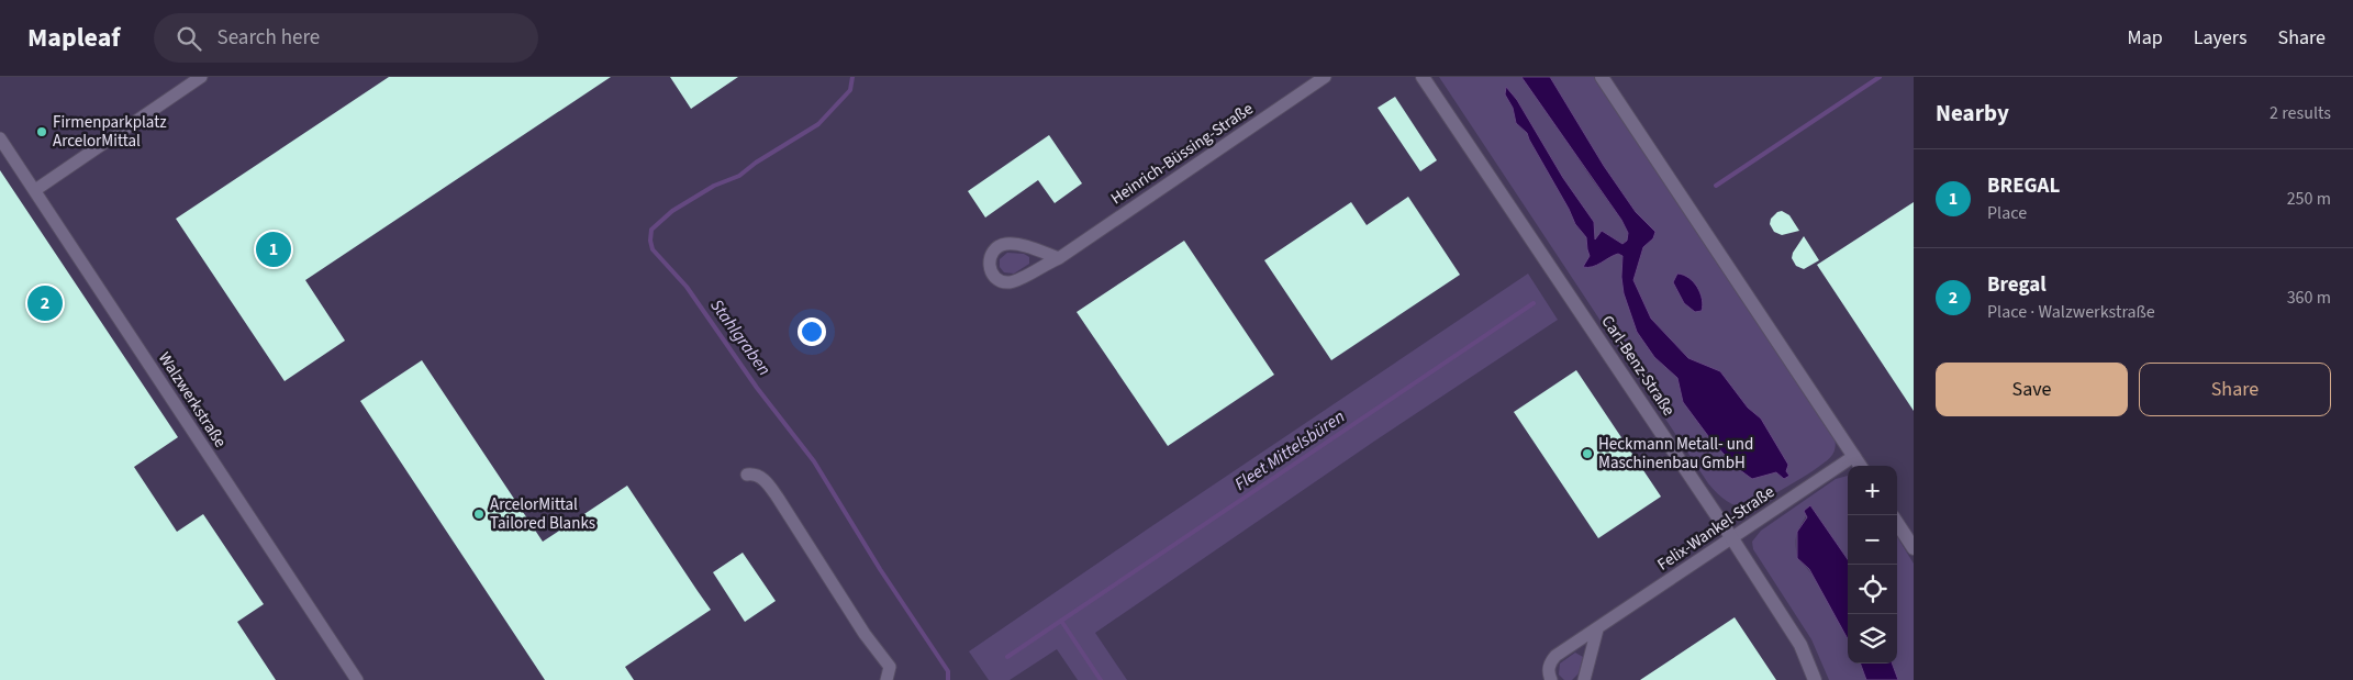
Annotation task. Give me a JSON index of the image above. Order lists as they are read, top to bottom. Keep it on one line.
{"streets":{"street":["Heinrich-Büssing-Straße","Carl-Benz-Straße","Walzwerkstraße","Felix-Wankel-Straße"]},"crossings":[["Carl-Benz-Straße","Felix-Wankel-Straße"]],"water":["Stahlgraben","Fleet Mittelsbüren"],"places":["Firmenparkplatz ArcelorMittal","Heckmann Metall- und Maschinenbau GmbH","ArcelorMittal Tailored Blanks"],"page":{"header":"Mapleaf","search":"Search here","nav":["Map","Layers","Share"],"heading":["Nearby","2 results"],"list":[{"mark":"1","name":"BREGAL","note":"Place","value":"250 m"},{"mark":"2","name":"Bregal","note":"Place · Walzwerkstraße","value":"360 m"}],"pins":["1","2"],"buttons":["Save","Share"],"map_buttons":["+","−"]}}
